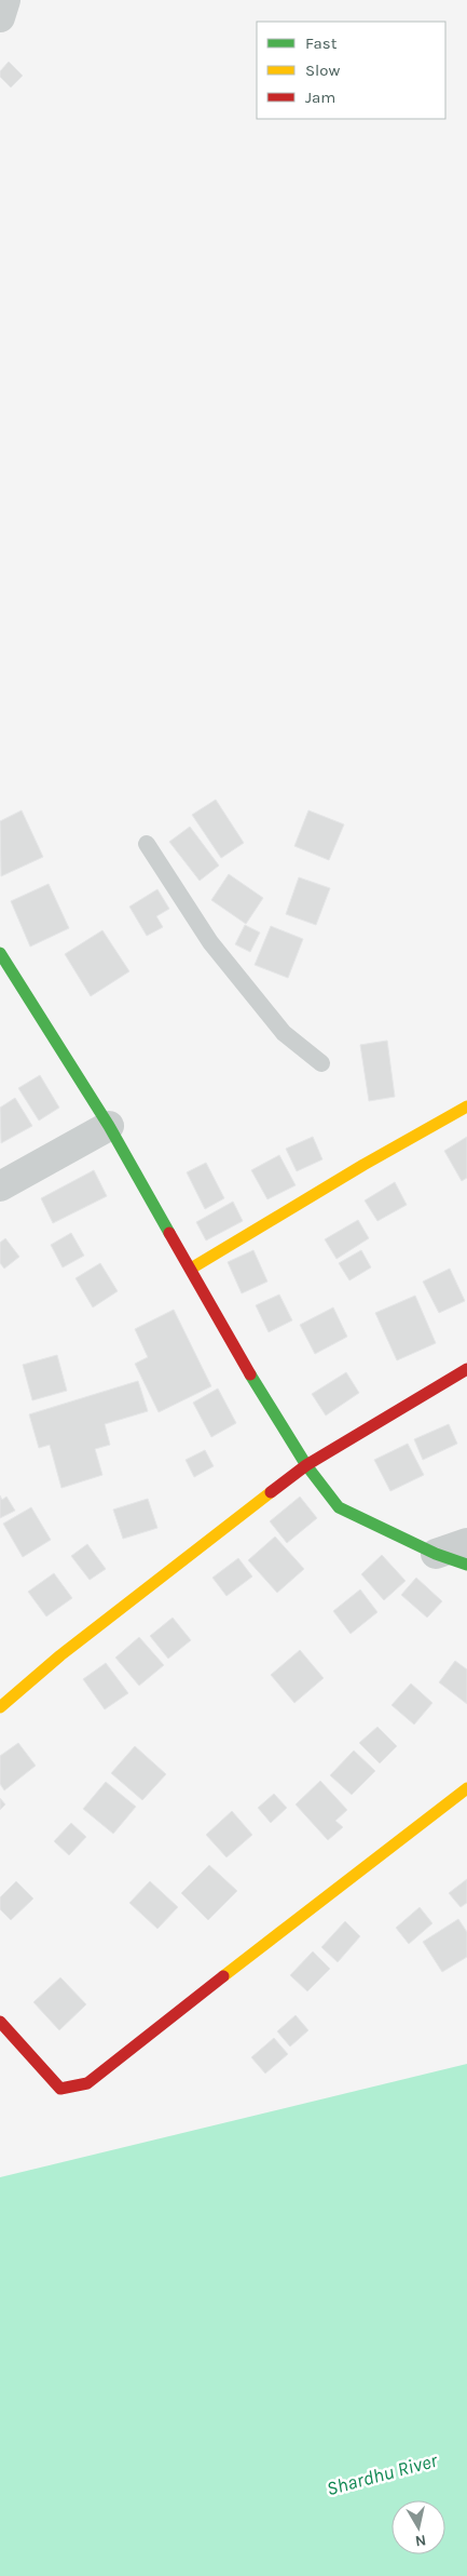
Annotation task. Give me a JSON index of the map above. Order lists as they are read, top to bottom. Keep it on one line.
{"water":["Shardhu River"],"legend":["Fast","Slow","Jam"],"north":"bottom"}
